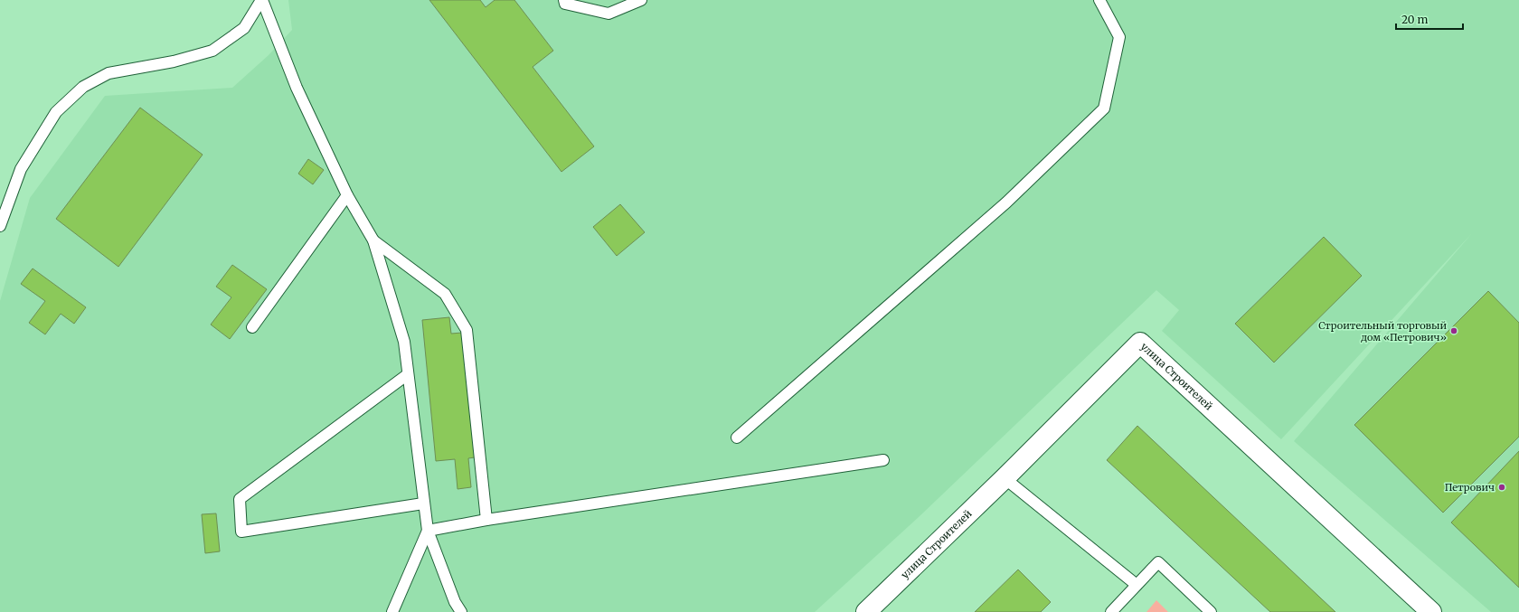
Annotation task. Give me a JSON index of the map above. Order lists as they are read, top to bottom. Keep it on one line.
{"streets":{"street":["улица Строителей"]},"places":["Строительный торговый дом «Петрович»","Петрович"],"scale_bar":"20 m"}
